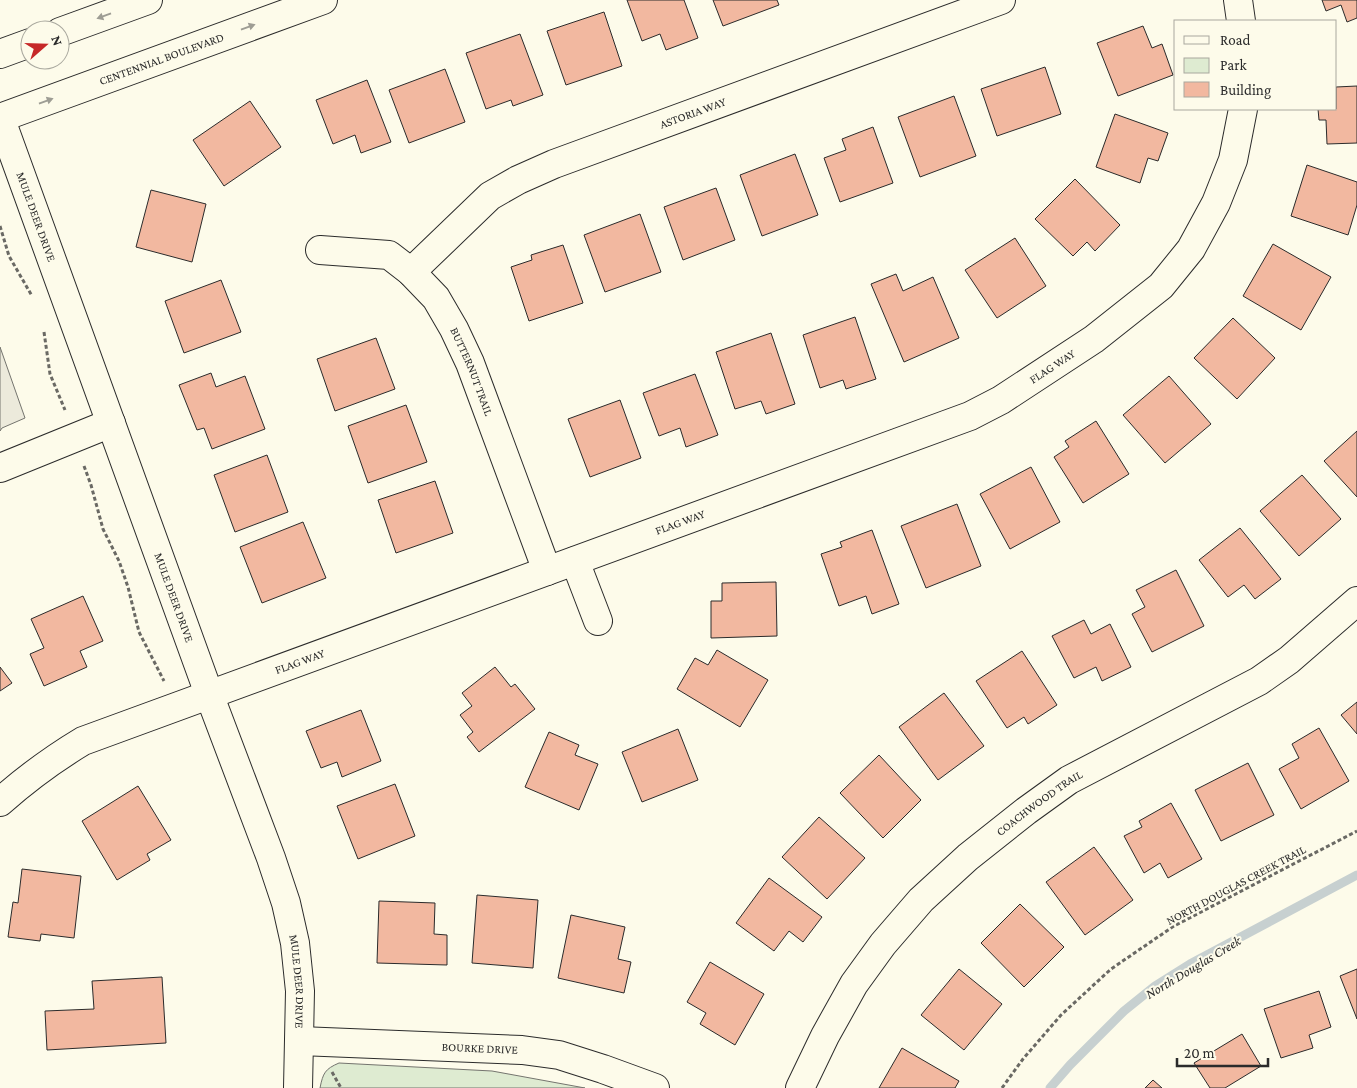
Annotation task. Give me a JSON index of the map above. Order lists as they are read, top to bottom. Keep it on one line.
{"streets":{"street":["CENTENNIAL BOULEVARD","ASTORIA WAY","MULE DEER DRIVE","FLAG WAY","BUTTERNUT TRAIL","COACHWOOD TRAIL","BOURKE DRIVE"],"path":["NORTH DOUGLAS CREEK TRAIL"]},"crossings":[["CENTENNIAL BOULEVARD","MULE DEER DRIVE"],["ASTORIA WAY","BUTTERNUT TRAIL"],["MULE DEER DRIVE","FLAG WAY"],["MULE DEER DRIVE","BOURKE DRIVE"],["FLAG WAY","BUTTERNUT TRAIL"]],"water":["North Douglas Creek"],"legend":["Road","Park","Building"],"scale_bar":"20 m","north":"right"}
